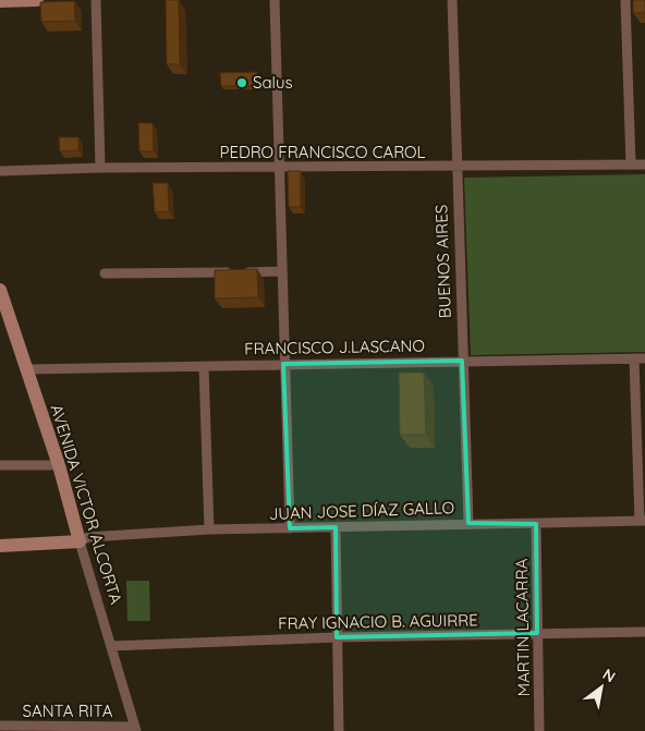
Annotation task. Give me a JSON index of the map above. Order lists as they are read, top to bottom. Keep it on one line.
{"streets":{"main road":["AVENIDA VICTOR ALCORTA"],"street":["PEDRO FRANCISCO CAROL","BUENOS AIRES","FRANCISCO J.LASCANO","JUAN JOSE DÍAZ GALLO","FRAY IGNACIO B. AGUIRRE","MARTIN LACARRA","SANTA RITA"]},"crossings":[["PEDRO FRANCISCO CAROL","BUENOS AIRES"],["BUENOS AIRES","FRANCISCO J.LASCANO"],["BUENOS AIRES","JUAN JOSE DÍAZ GALLO"],["FRANCISCO J.LASCANO","AVENIDA VICTOR ALCORTA"],["AVENIDA VICTOR ALCORTA","JUAN JOSE DÍAZ GALLO"],["AVENIDA VICTOR ALCORTA","FRAY IGNACIO B. AGUIRRE"],["AVENIDA VICTOR ALCORTA","SANTA RITA"],["JUAN JOSE DÍAZ GALLO","MARTIN LACARRA"],["FRAY IGNACIO B. AGUIRRE","MARTIN LACARRA"]],"places":["Salus"],"north":"top right"}
